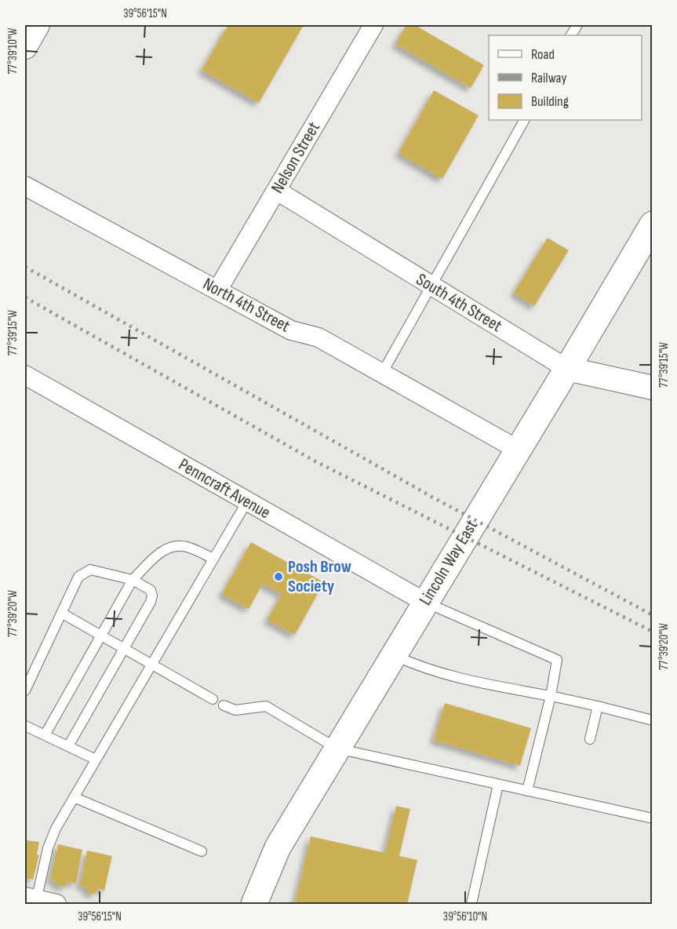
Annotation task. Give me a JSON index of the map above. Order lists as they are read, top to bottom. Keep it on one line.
{"streets":{"highway":["Lincoln Way East"],"street":["Nelson Street","South 4th Street","North 4th Street","Penncraft Avenue"]},"crossings":[["Nelson Street","South 4th Street"],["Nelson Street","North 4th Street"],["South 4th Street","Lincoln Way East"],["North 4th Street","Lincoln Way East"],["Penncraft Avenue","Lincoln Way East"]],"places":["Posh Brow Society"],"legend":["Road","Railway","Building"],"coordinates":["39°56'15\"N","77°39'10\"W","77°39'15\"W","77°39'20\"W","39°56'10\"N"]}
